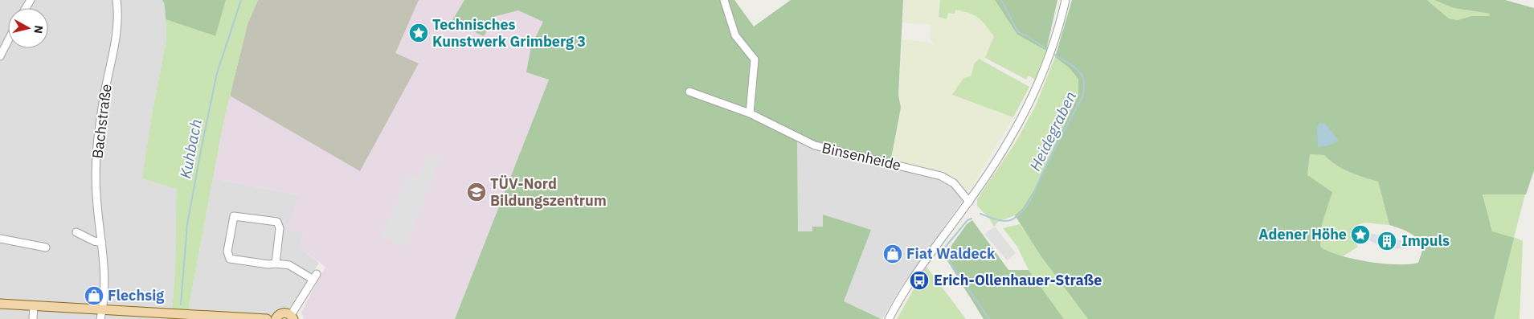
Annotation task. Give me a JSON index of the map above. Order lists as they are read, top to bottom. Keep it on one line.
{"streets":{"street":["Bachstraße","Binsenheide"]},"water":["Heidegraben","Kuhbach"],"places":{"place":["Technisches Kunstwerk Grimberg 3","Adener Höhe"],"school or university":["TÜV-Nord Bildungszentrum"],"building":["Impuls"],"shop":["Fiat Waldeck","Flechsig"],"bus stop":["Erich-Ollenhauer-Straße"]},"north":"right"}
